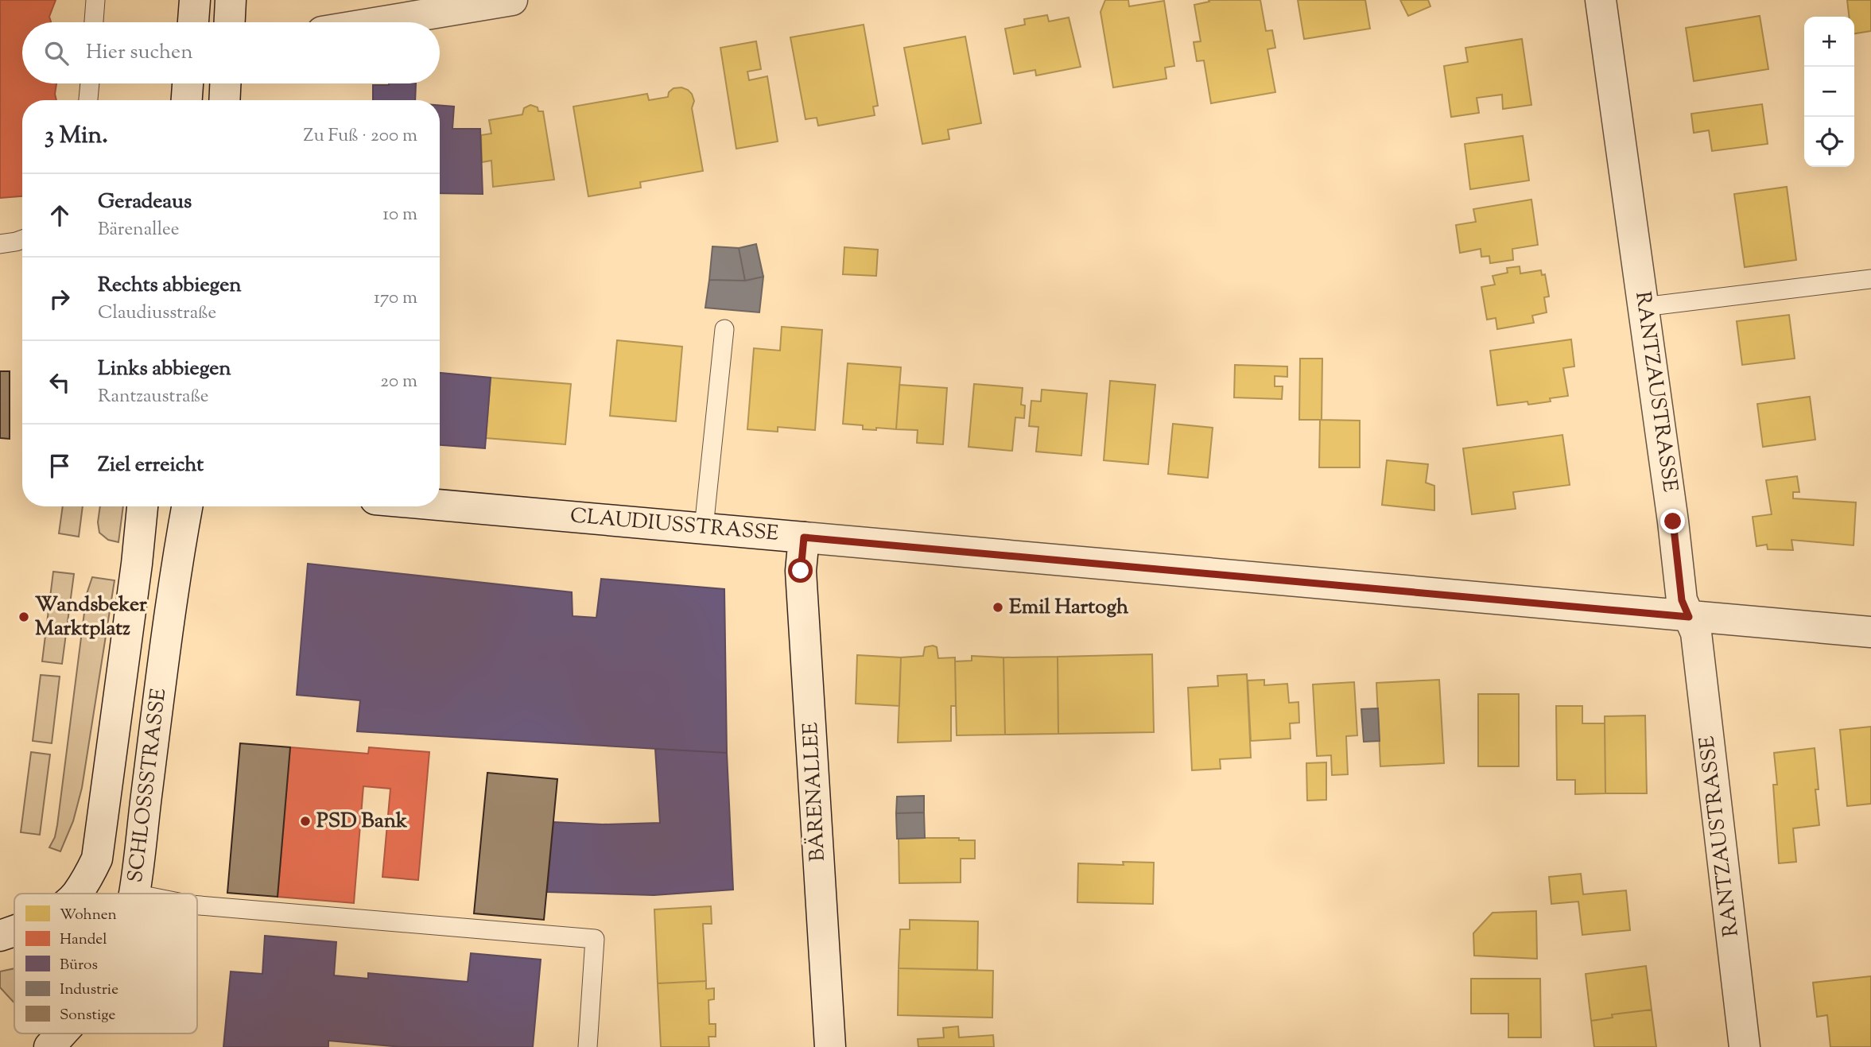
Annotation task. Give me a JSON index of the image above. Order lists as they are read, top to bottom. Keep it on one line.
{"streets":{"street":["RANTZAUSTRASSE","CLAUDIUSSTRASSE","SCHLOSSSTRASSE","BÄRENALLEE"]},"crossings":[["RANTZAUSTRASSE","CLAUDIUSSTRASSE"],["CLAUDIUSSTRASSE","BÄRENALLEE"]],"places":["Emil Hartogh","Wandsbeker Marktplatz","PSD Bank"],"legend":["Wohnen","Handel","Büros","Industrie","Sonstige"],"page":{"map_buttons":["+","−"],"search":"Hier suchen","heading":["3 Min.","Zu Fuß · 200 m"],"list":[["Geradeaus","Bärenallee","10 m"],["Rechts abbiegen","Claudiusstraße","170 m"],["Links abbiegen","Rantzaustraße","20 m"],"Ziel erreicht"]}}
